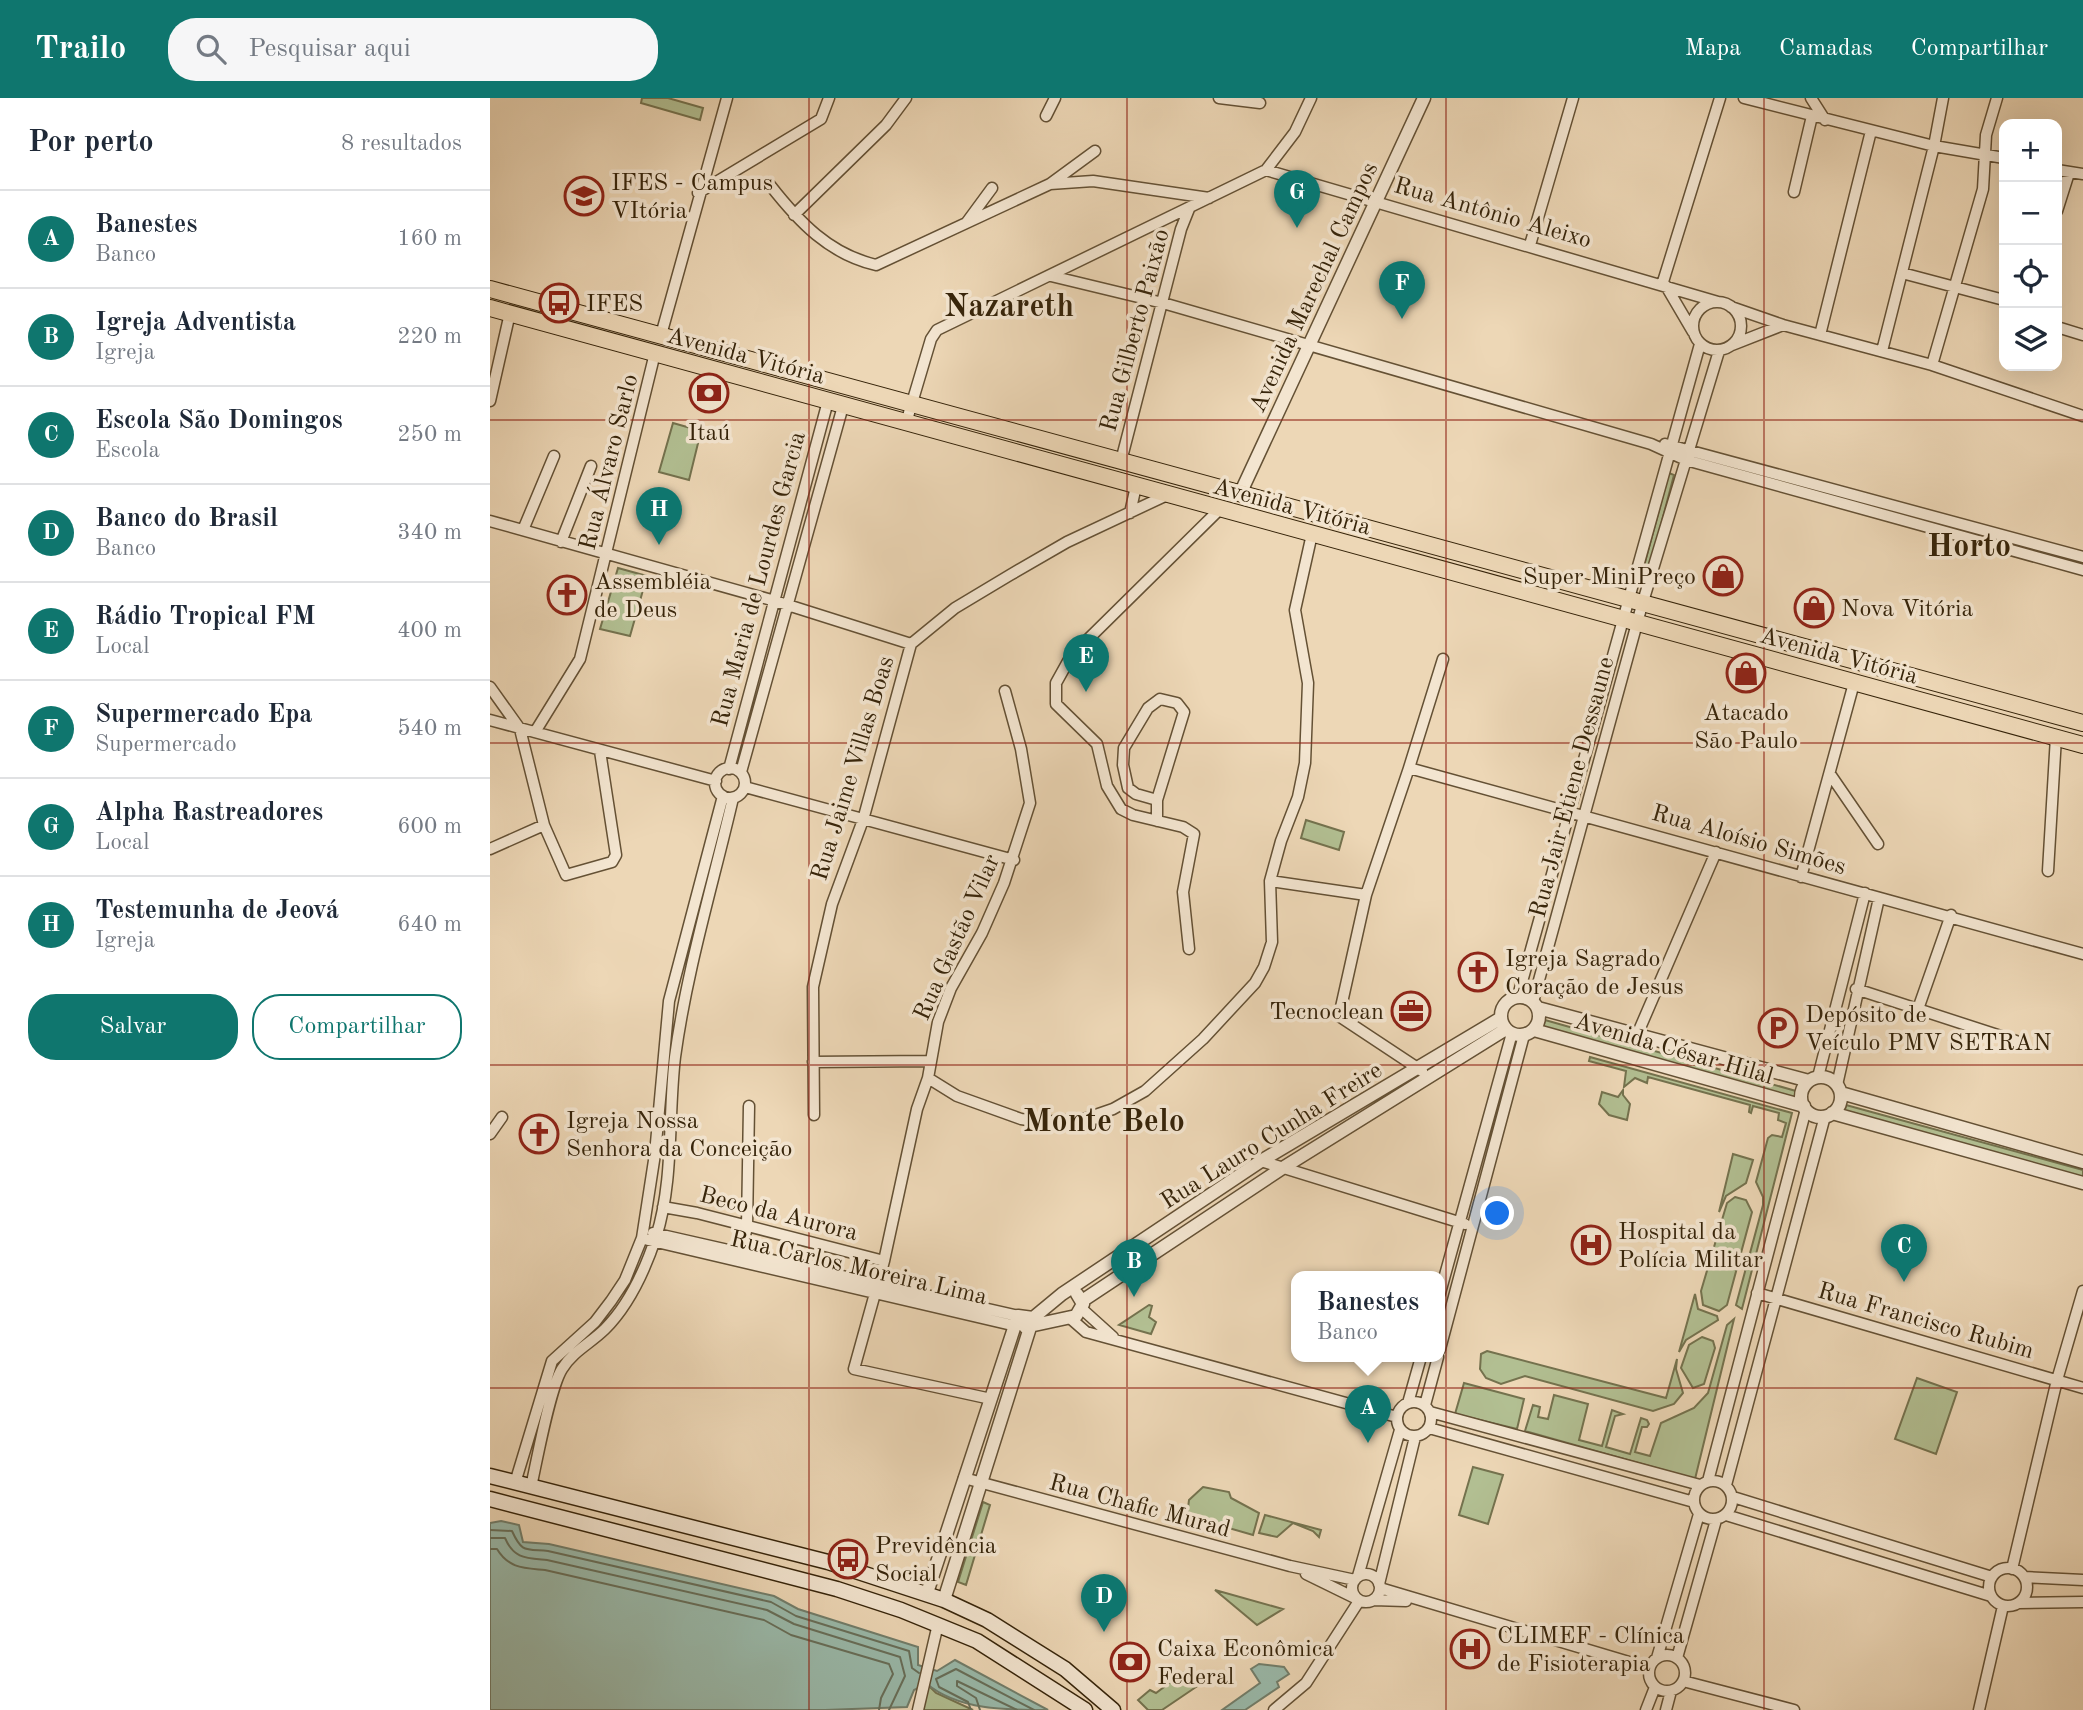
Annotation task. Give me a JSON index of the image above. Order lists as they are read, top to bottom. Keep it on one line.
{"streets":{"main road":["Avenida Vitória"],"street":["Rua Antônio Aleixo","Avenida Marechal Campos","Rua Gilberto Paixão","Rua Álvaro Sarlo","Rua Maria de Lourdes Garcia","Rua Jaime Villas Boas","Rua Jair Etiene Dessaune","Rua Aloísio Simões","Rua Gastão Vilar","Avenida César Hilal","Rua Lauro Cunha Freire","Beco da Aurora","Rua Carlos Moreira Lima","Rua Francisco Rubim","Rua Chafic Murad"]},"crossings":[["Rua Antônio Aleixo","Avenida Marechal Campos"],["Avenida Marechal Campos","Avenida Vitória"],["Rua Gilberto Paixão","Avenida Vitória"],["Avenida Vitória","Rua Álvaro Sarlo"],["Avenida Vitória","Rua Maria de Lourdes Garcia"],["Avenida Vitória","Rua Jaime Villas Boas"],["Avenida Vitória","Rua Jair Etiene Dessaune"],["Rua Jair Etiene Dessaune","Rua Aloísio Simões"],["Rua Jair Etiene Dessaune","Avenida César Hilal"],["Rua Gastão Vilar","Beco da Aurora"],["Rua Gastão Vilar","Rua Carlos Moreira Lima"],["Avenida César Hilal","Rua Lauro Cunha Freire"],["Rua Lauro Cunha Freire","Rua Carlos Moreira Lima"]],"districts":["Nazareth","Horto","Monte Belo"],"places":{"school or university":["IFES - Campus VItória"],"bus stop":["IFES","Previdência Social"],"bank":["Itaú","Caixa Econômica Federal"],"shop":["Super MiniPreço","Nova Vitória","Atacado São Paulo"],"church":["Assembléia de Deus","Igreja Sagrado Coração de Jesus","Igreja Nossa Senhora da Conceição"],"office":["Tecnoclean"],"parking":["Depósito de Veículo PMV SETRAN"],"hospital":["Hospital da Polícia Militar","CLIMEF - Clínica de Fisioterapia"]},"page":{"header":"Trailo","search":"Pesquisar aqui","nav":["Mapa","Camadas","Compartilhar"],"heading":["Por perto","8 resultados"],"map_buttons":["+","−"],"pins":["G","F","H","E","C","B","A","D"],"list":[{"mark":"A","name":"Banestes","note":"Banco","value":"160 m"},{"mark":"B","name":"Igreja Adventista","note":"Igreja","value":"220 m"},{"mark":"C","name":"Escola São Domingos","note":"Escola","value":"250 m"},{"mark":"D","name":"Banco do Brasil","note":"Banco","value":"340 m"},{"mark":"E","name":"Rádio Tropical FM","note":"Local","value":"400 m"},{"mark":"F","name":"Supermercado Epa","note":"Supermercado","value":"540 m"},{"mark":"G","name":"Alpha Rastreadores","note":"Local","value":"600 m"},{"mark":"H","name":"Testemunha de Jeová","note":"Igreja","value":"640 m"}],"buttons":["Salvar","Compartilhar"],"popup":["Banestes","Banco"]}}
